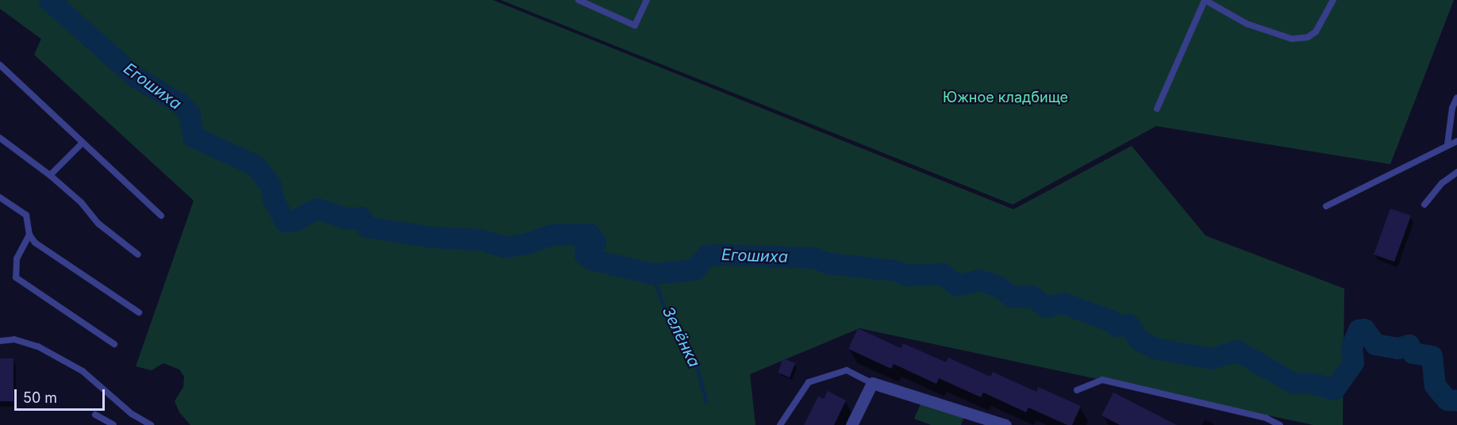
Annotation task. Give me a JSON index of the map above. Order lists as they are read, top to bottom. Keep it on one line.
{"water":["Егошиха","Зелёнка"],"parks":["Южное кладбище"],"scale_bar":"50 m"}
